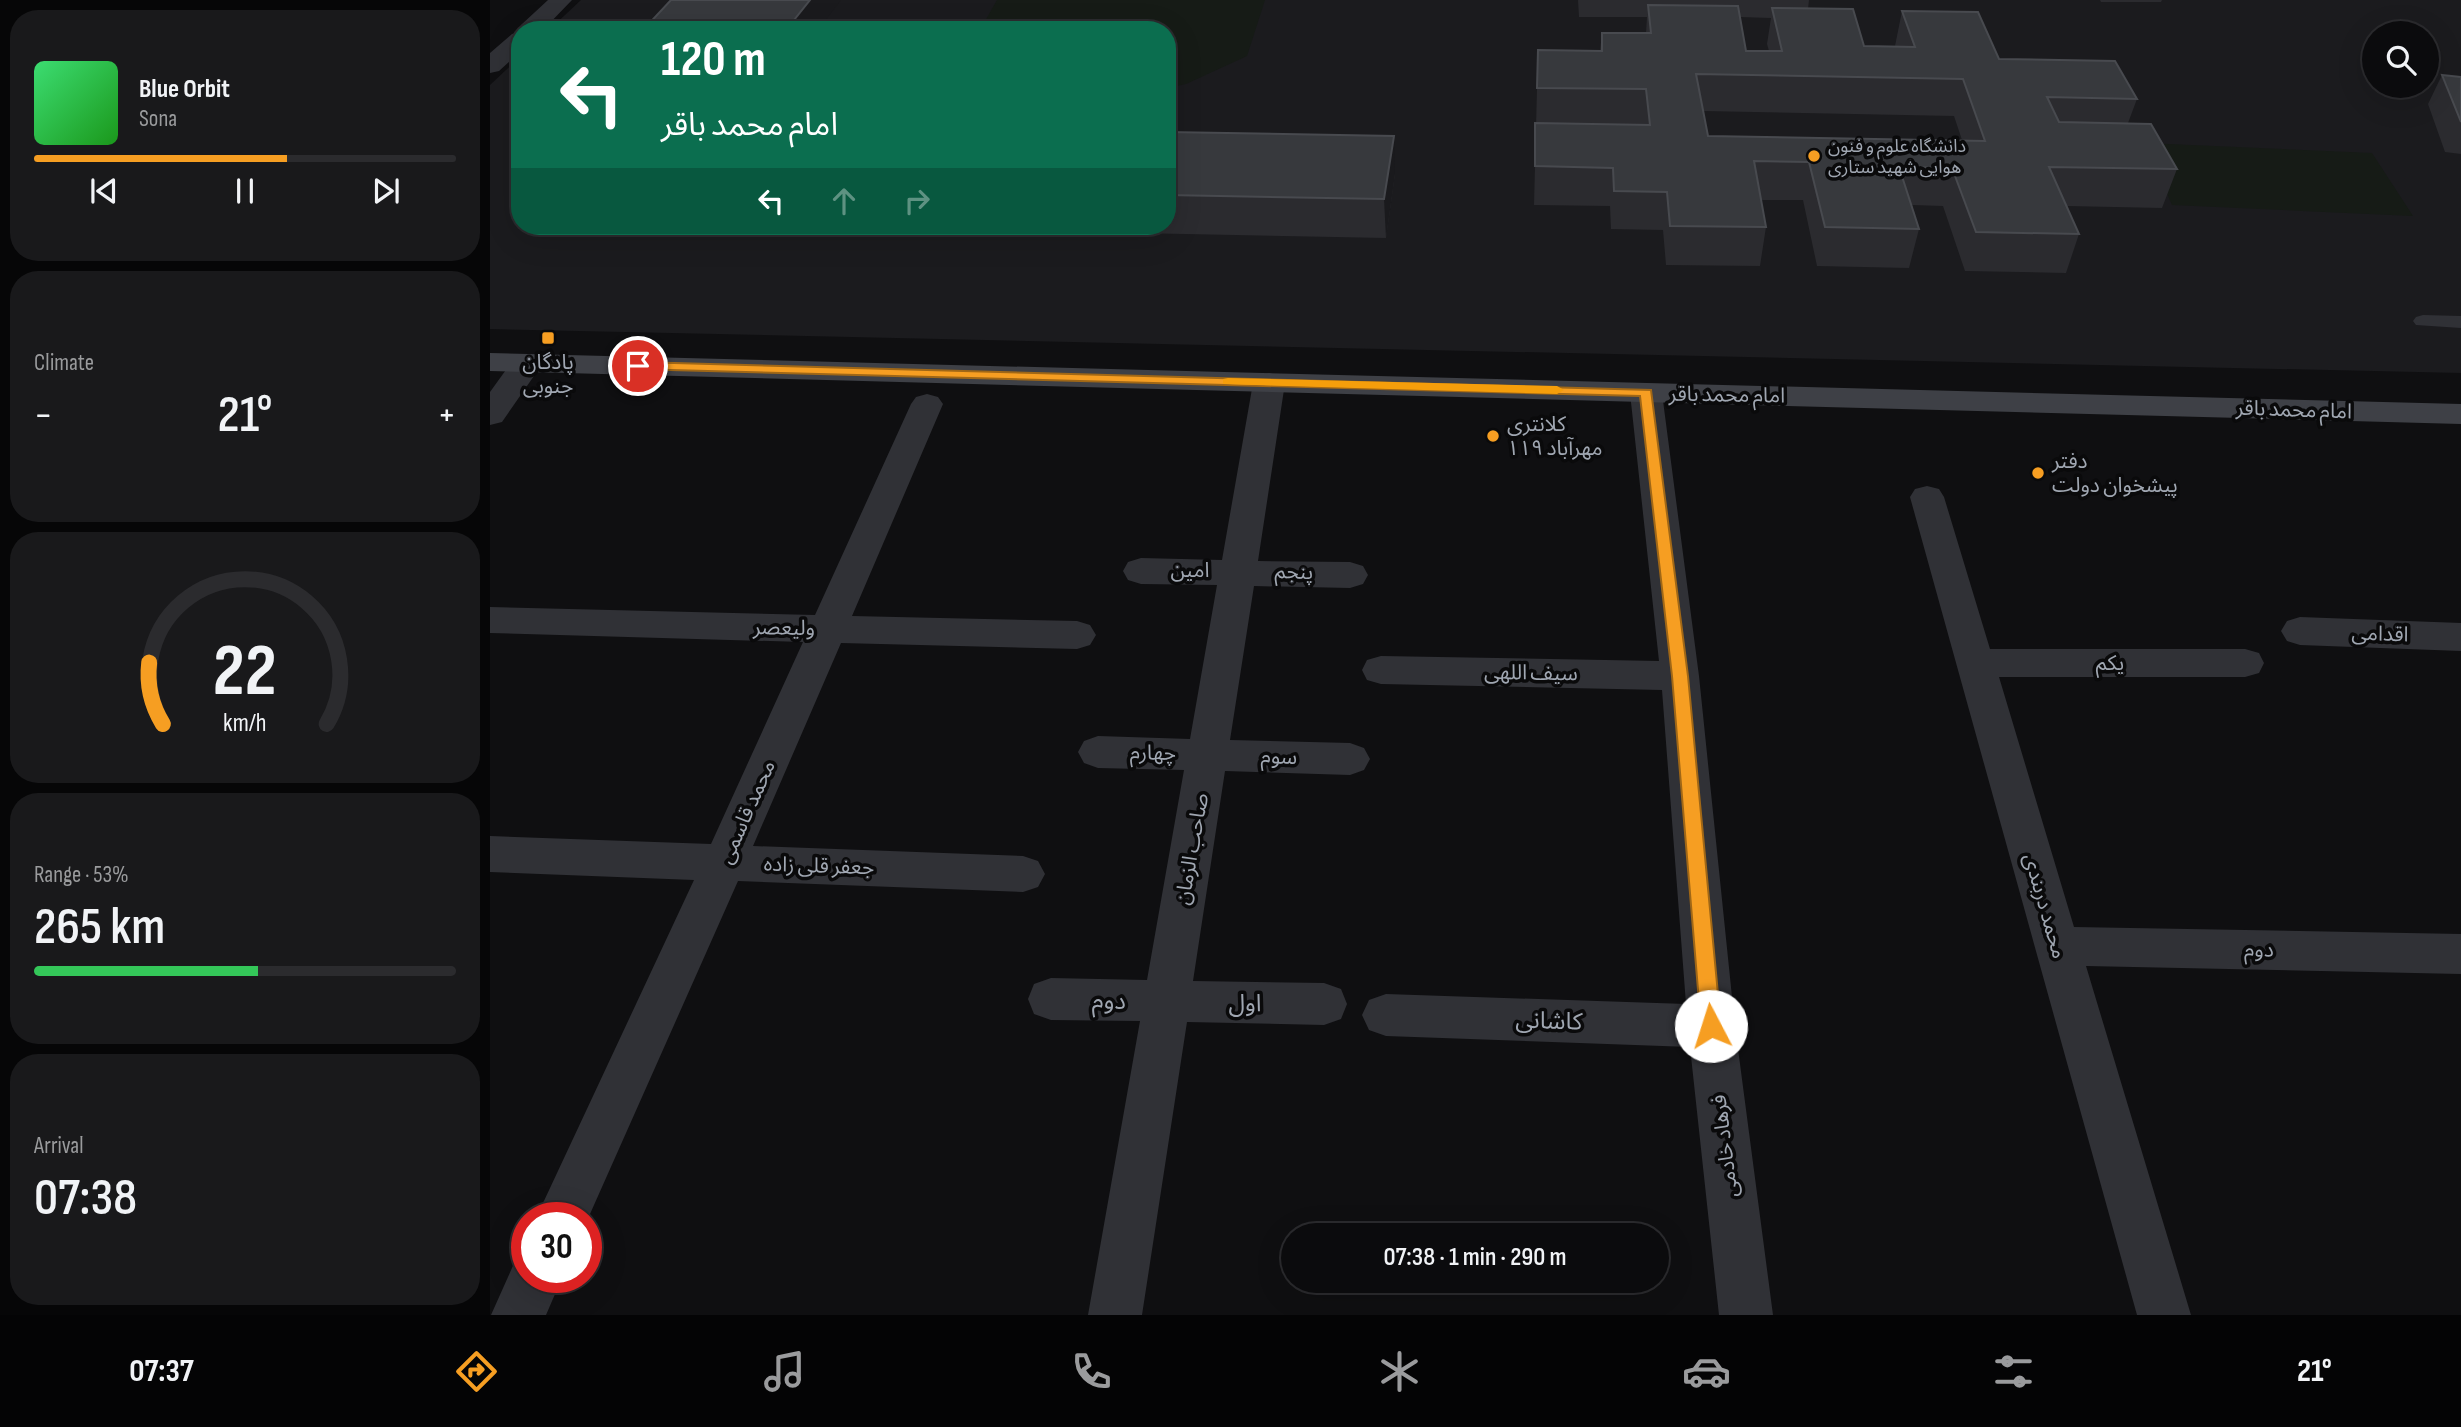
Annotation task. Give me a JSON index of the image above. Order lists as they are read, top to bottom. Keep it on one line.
{"streets":{"main road":["امام محمد باقر"],"street":["امین","پنجم","ولیعصر","اقدامی","یکم","سیف اللهی","چهارم","سوم","محمد قاسمی","صاحب الزمان","جعفر قلی زاده","محمد دربندی","دوم","اول","کاشانی","فرهاد خادمی"]},"crossings":[["امام محمد باقر","صاحب الزمان"],["امام محمد باقر","فرهاد خادمی"],["امین","پنجم"],["امین","صاحب الزمان"],["پنجم","صاحب الزمان"],["ولیعصر","محمد قاسمی"],["یکم","محمد دربندی"],["سیف اللهی","فرهاد خادمی"],["چهارم","سوم"],["چهارم","صاحب الزمان"],["سوم","صاحب الزمان"],["محمد قاسمی","جعفر قلی زاده"],["صاحب الزمان","دوم"],["صاحب الزمان","اول"],["محمد دربندی","دوم"],["دوم","اول"],["کاشانی","فرهاد خادمی"]],"places":{"other":["دانشگاه علوم و فنون هوایی شهید ستاری","کلانتری ۱۱۹ مهرآباد","دفتر پیشخوان دولت"],"transit":["پادگان جنوبی"]},"page":{"turn":["120 m","امام محمد باقر"],"song":["Blue Orbit","Sona"],"tile":["Climate",["Range · 53%","265 km"],["Arrival","07:38"]],"heat":["−","21°","+"],"limit":"30","trip":"07:38 · 1 min · 290 m","tabs":["07:37","21°"],"gauge":["22","km/h"]}}
